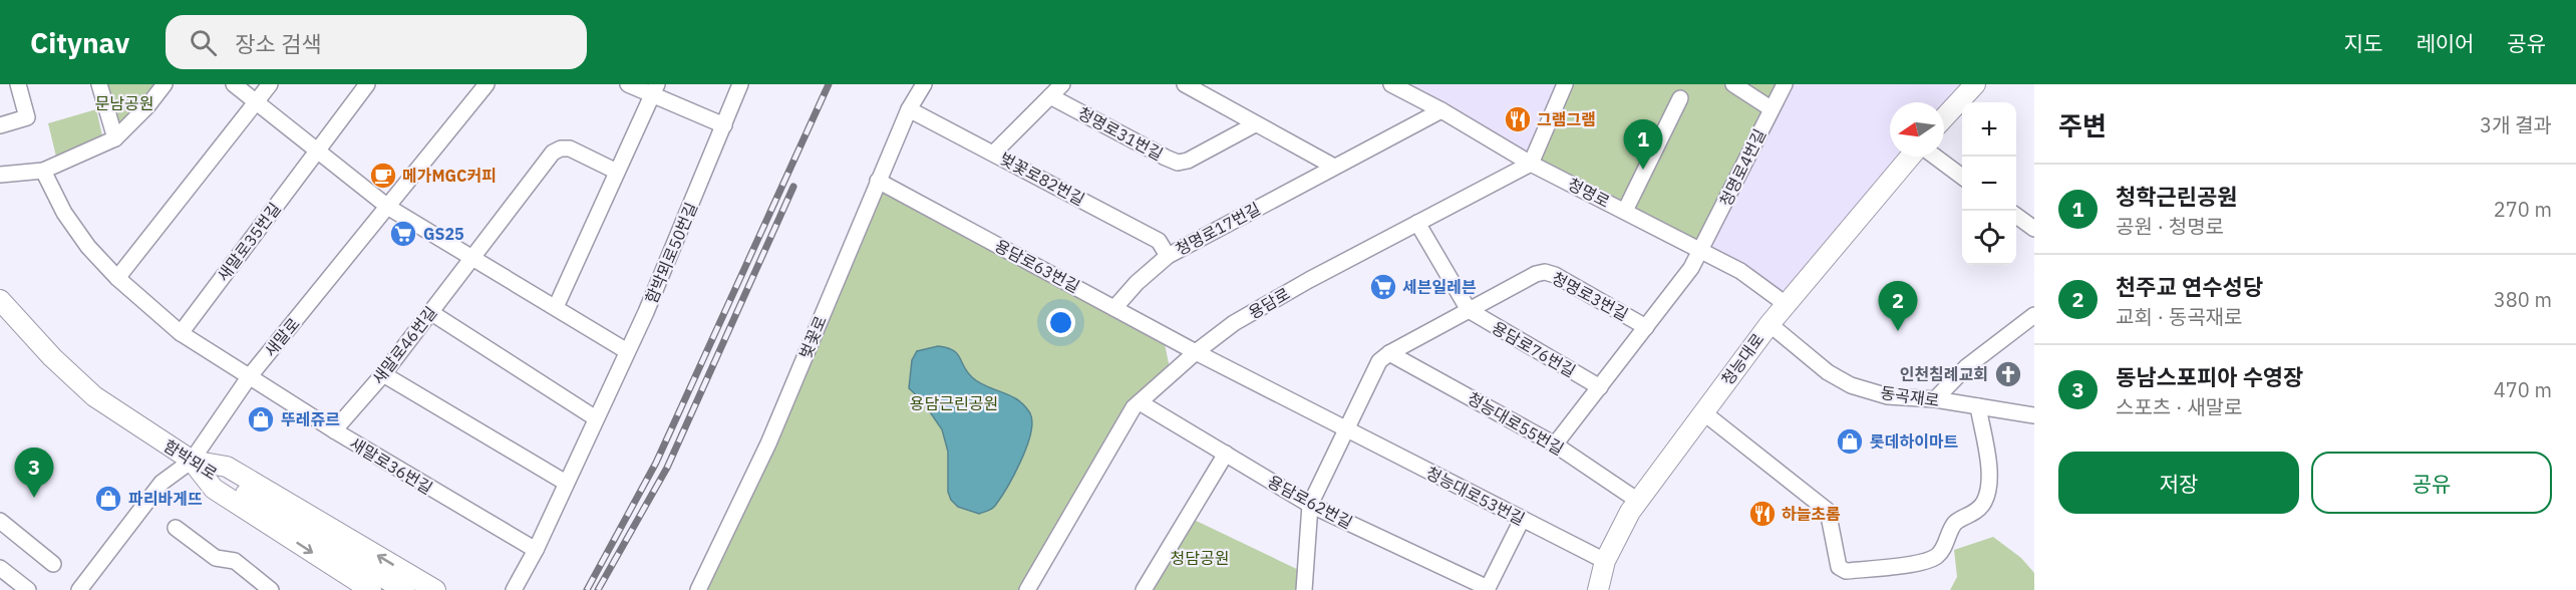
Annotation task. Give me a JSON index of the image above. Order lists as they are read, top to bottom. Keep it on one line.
{"streets":{"main road":["청능대로","함박뫼로"],"street":["청명로31번길","청명로4번길","벚꽃로82번길","청명로","청명로17번길","새말로35번길","함박뫼로50번길","용담로63번길","청명로3번길","용담로","새말로","벚꽃로","새말로46번길","용담로76번길","동곡재로","청능대로55번길","새말로36번길","청능대로53번길","용담로62번길"]},"crossings":[["청명로4번길","청명로"],["청명로4번길","청명로3번길"],["벚꽃로82번길","청명로17번길"],["벚꽃로82번길","벚꽃로"],["청명로","청명로17번길"],["청명로","청명로3번길"],["청명로","용담로"],["청명로","청능대로"],["청명로17번길","용담로63번길"],["함박뫼로50번길","새말로36번길"],["용담로63번길","용담로"],["용담로63번길","벚꽃로"],["용담로63번길","청능대로53번길"],["청명로3번길","용담로76번길"],["청명로3번길","청능대로55번길"],["용담로","용담로76번길"],["용담로","청능대로53번길"],["용담로","용담로62번길"],["새말로","함박뫼로"],["새말로","새말로36번길"],["새말로46번길","새말로36번길"],["청능대로","동곡재로"],["청능대로","청능대로55번길"],["청능대로","청능대로53번길"]],"parks":["문남공원","용담근린공원","청담공원"],"places":{"restaurant":["그램그램","하늘초롬"],"cafe":["메가MGC커피"],"supermarket":["GS25","세븐일레븐"],"church":["인천침례교회"],"shop":["뚜레쥬르","롯데하이마트","파리바게뜨"]},"north":"left","page":{"header":"Citynav","search":"장소 검색","nav":["지도","레이어","공유"],"heading":["주변","3개 결과"],"map_buttons":["+","−"],"pins":["1","2","3"],"list":[{"mark":"1","name":"청학근린공원","note":"공원 · 청명로","value":"270 m"},{"mark":"2","name":"천주교 연수성당","note":"교회 · 동곡재로","value":"380 m"},{"mark":"3","name":"동남스포피아 수영장","note":"스포츠 · 새말로","value":"470 m"}],"buttons":["저장","공유"]}}
